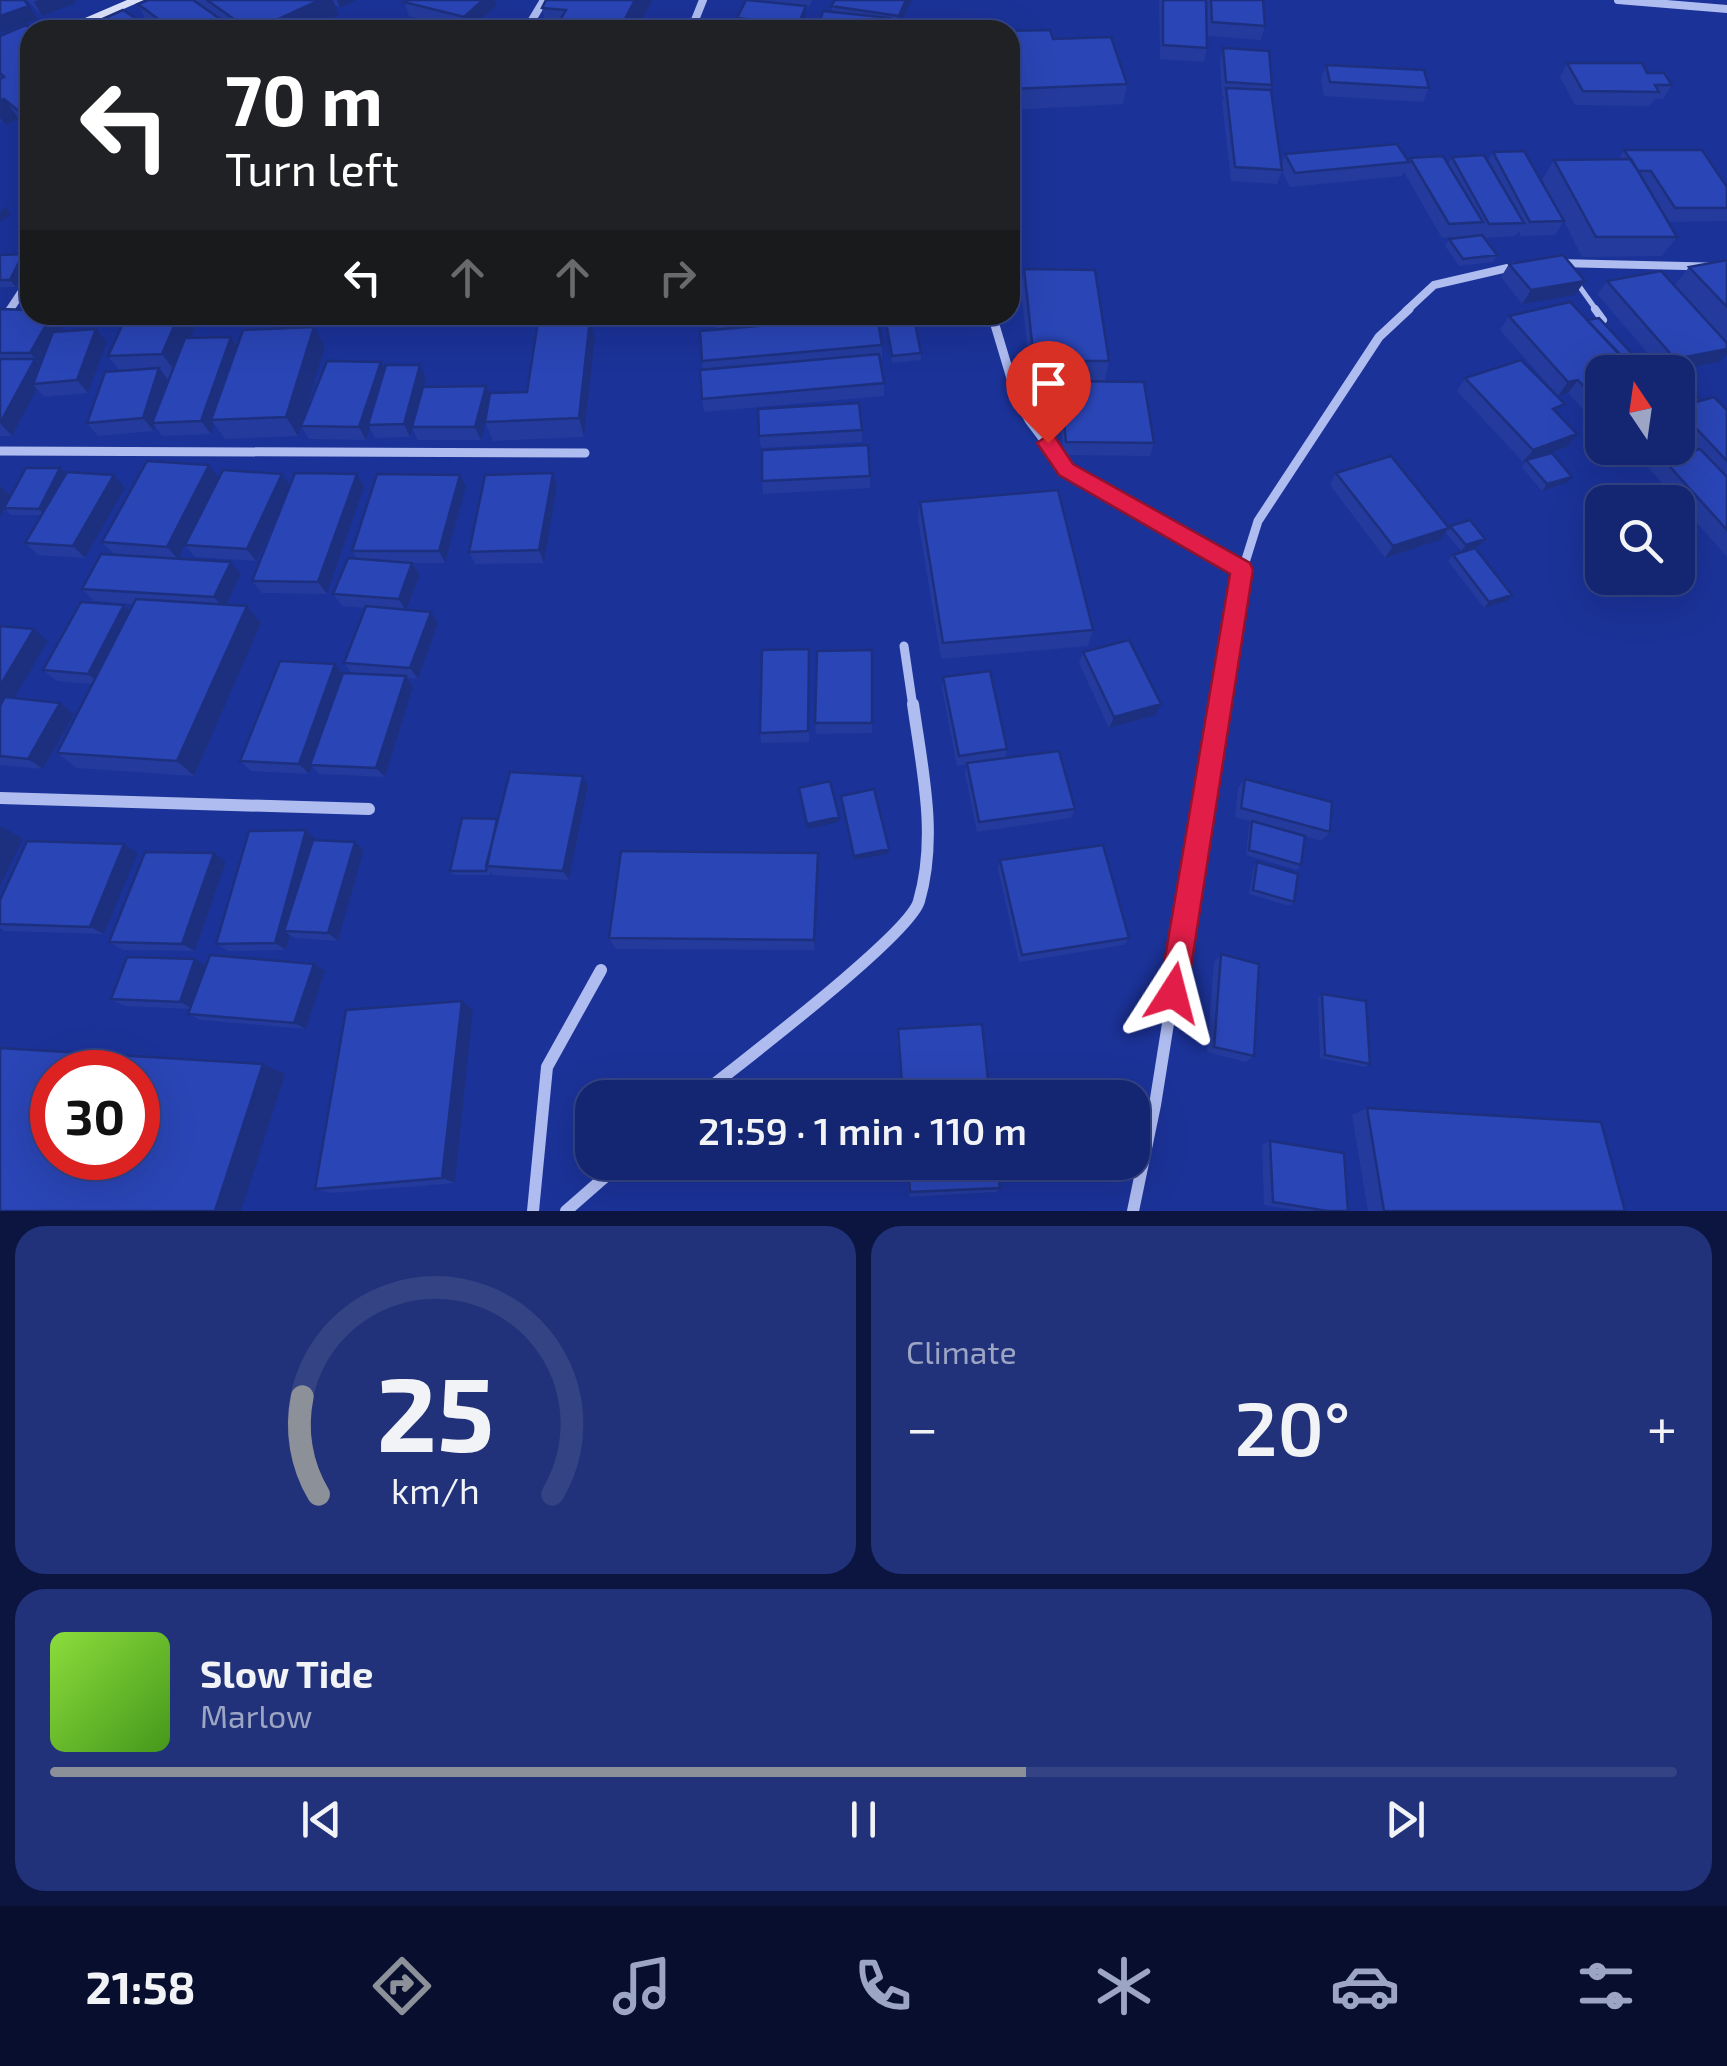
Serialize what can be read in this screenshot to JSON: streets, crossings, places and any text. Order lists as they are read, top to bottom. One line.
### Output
{"north":"top","page":{"turn":["70 m","Turn left"],"limit":"30","trip":"21:59 · 1 min · 110 m","tile":"Climate","heat":["−","20°","+"],"song":["Slow Tide","Marlow"],"tabs":"21:58","gauge":["25","km/h"]}}
